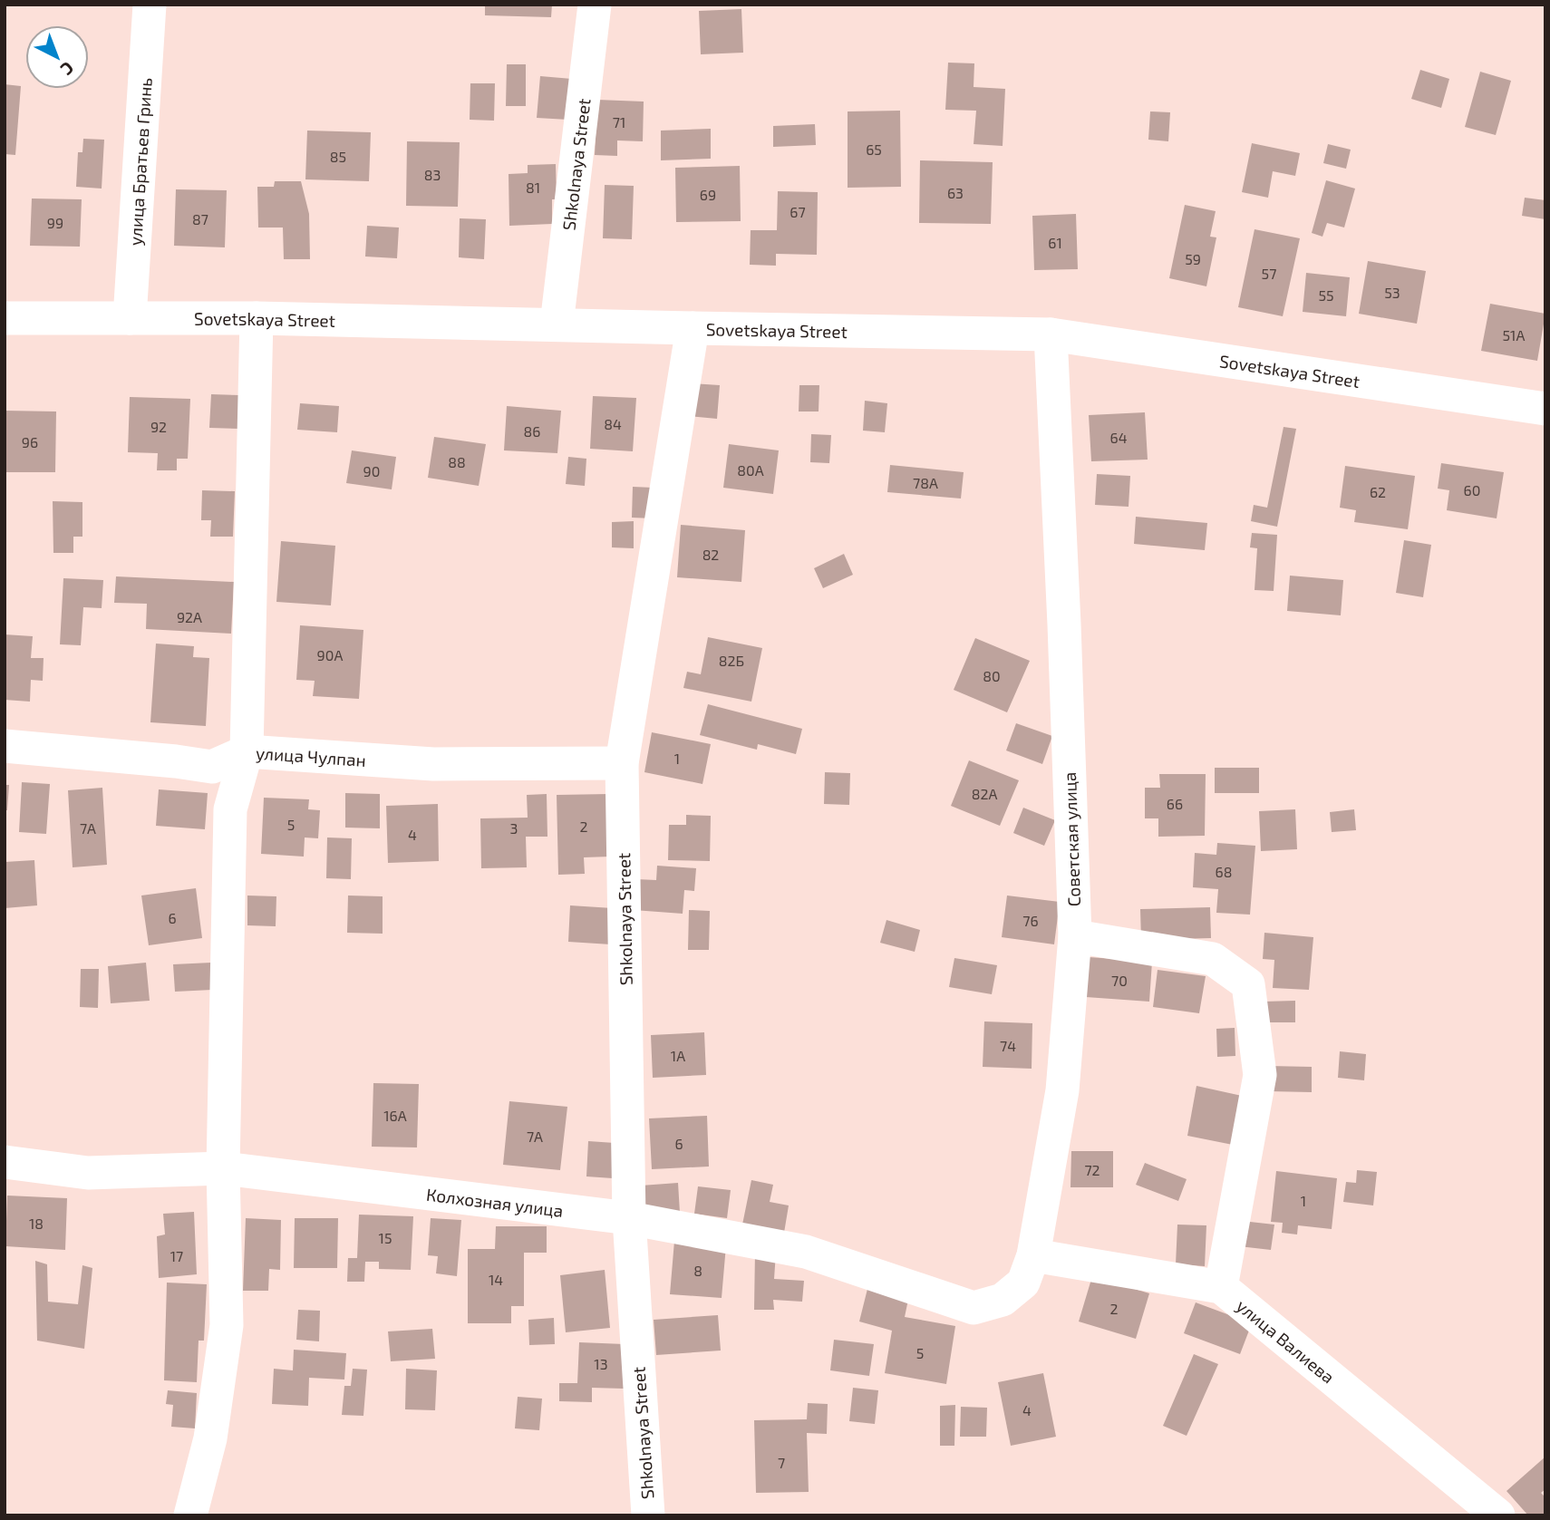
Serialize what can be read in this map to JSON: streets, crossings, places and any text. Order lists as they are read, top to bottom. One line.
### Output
{"streets":{"street":["улица Братьев Гринь","Shkolnaya Street","Sovetskaya Street","улица Чулпан","Советская улица","Колхозная улица","улица Валиева"]},"crossings":[["улица Братьев Гринь","Sovetskaya Street"],["Shkolnaya Street","Sovetskaya Street"],["Shkolnaya Street","улица Чулпан"],["Shkolnaya Street","Колхозная улица"],["Sovetskaya Street","Советская улица"],["Советская улица","Колхозная улица"],["Советская улица","улица Валиева"]],"house_numbers":["71","65","85","83","81","63","69","67","87","99","61","59","57","53","55","51А","84","92","86","64","96","88","80А","90","78А","60","62","82","92А","90А","82Б","80","1","82А","66","5","2","7А","3","4","68","6","76","70","74","1А","16А","7А","6","72","1","18","15","17","8","14","2","5","13","4","7"],"north":"bottom right"}
